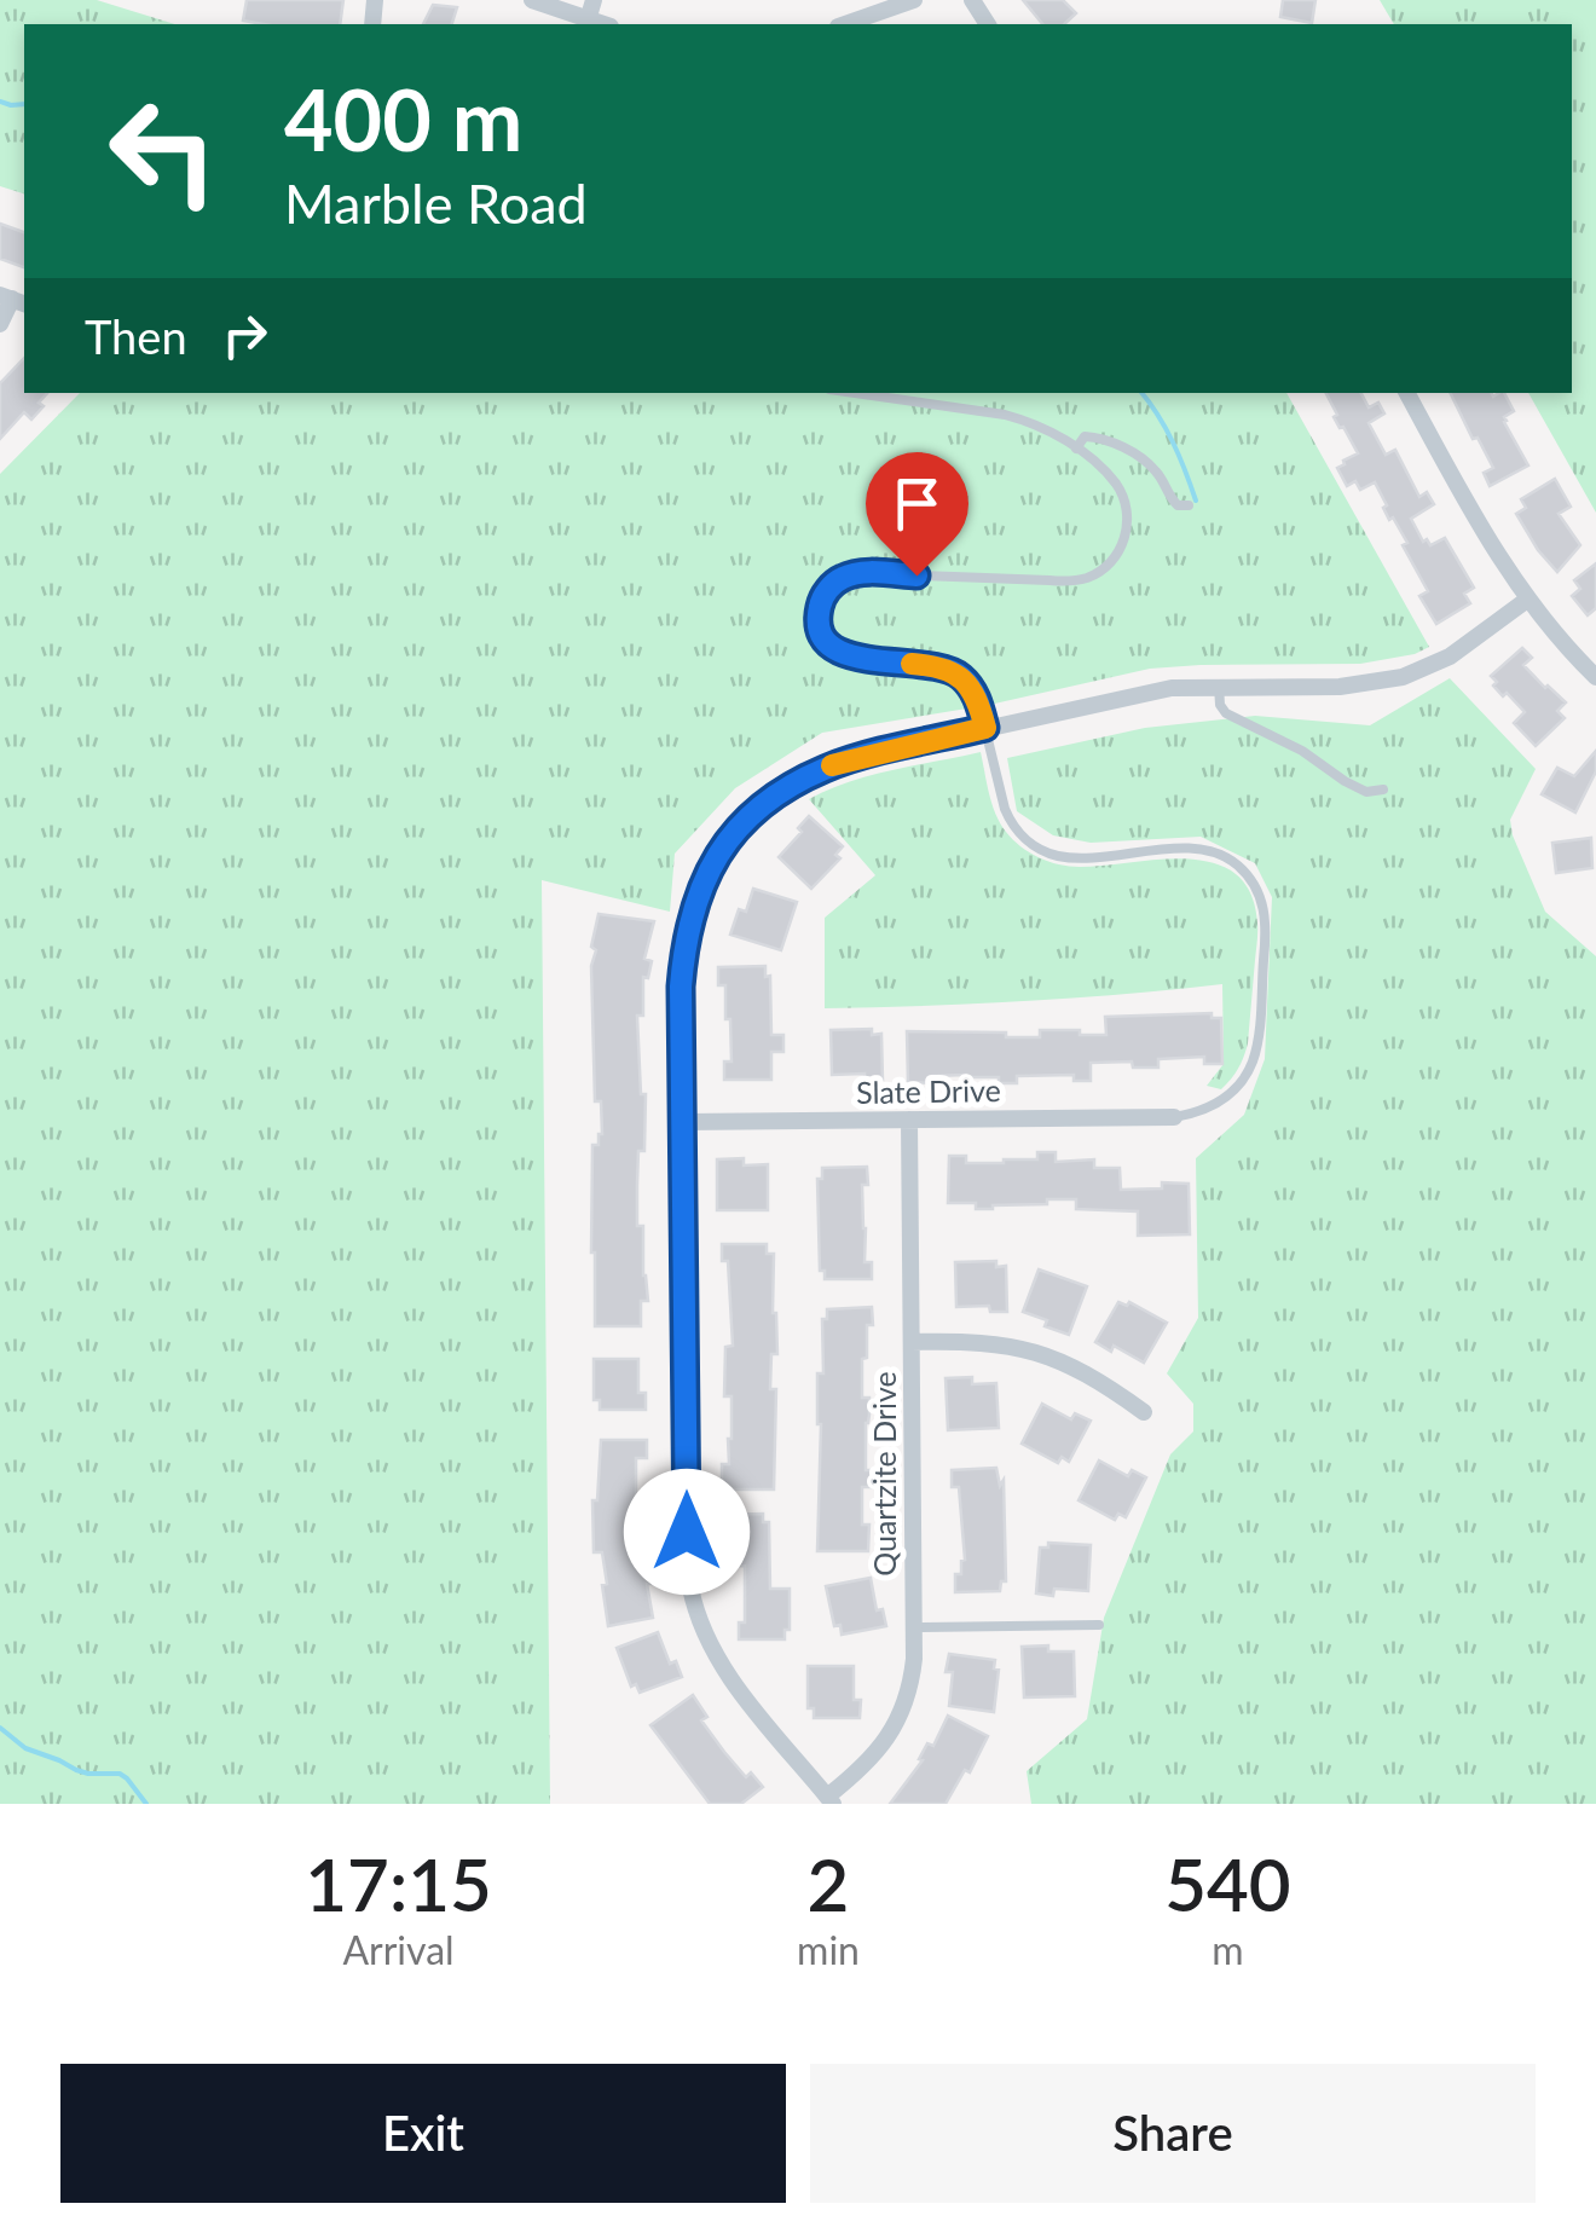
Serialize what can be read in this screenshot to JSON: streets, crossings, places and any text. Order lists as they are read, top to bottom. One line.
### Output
{"streets":{"street":["Slate Drive","Quartzite Drive"]},"crossings":[["Slate Drive","Quartzite Drive"]],"page":{"turn":["400 m","Marble Road"],"then":"Then","eta":["17:15","Arrival","2","min","540","m"],"buttons":["Exit","Share"]}}
